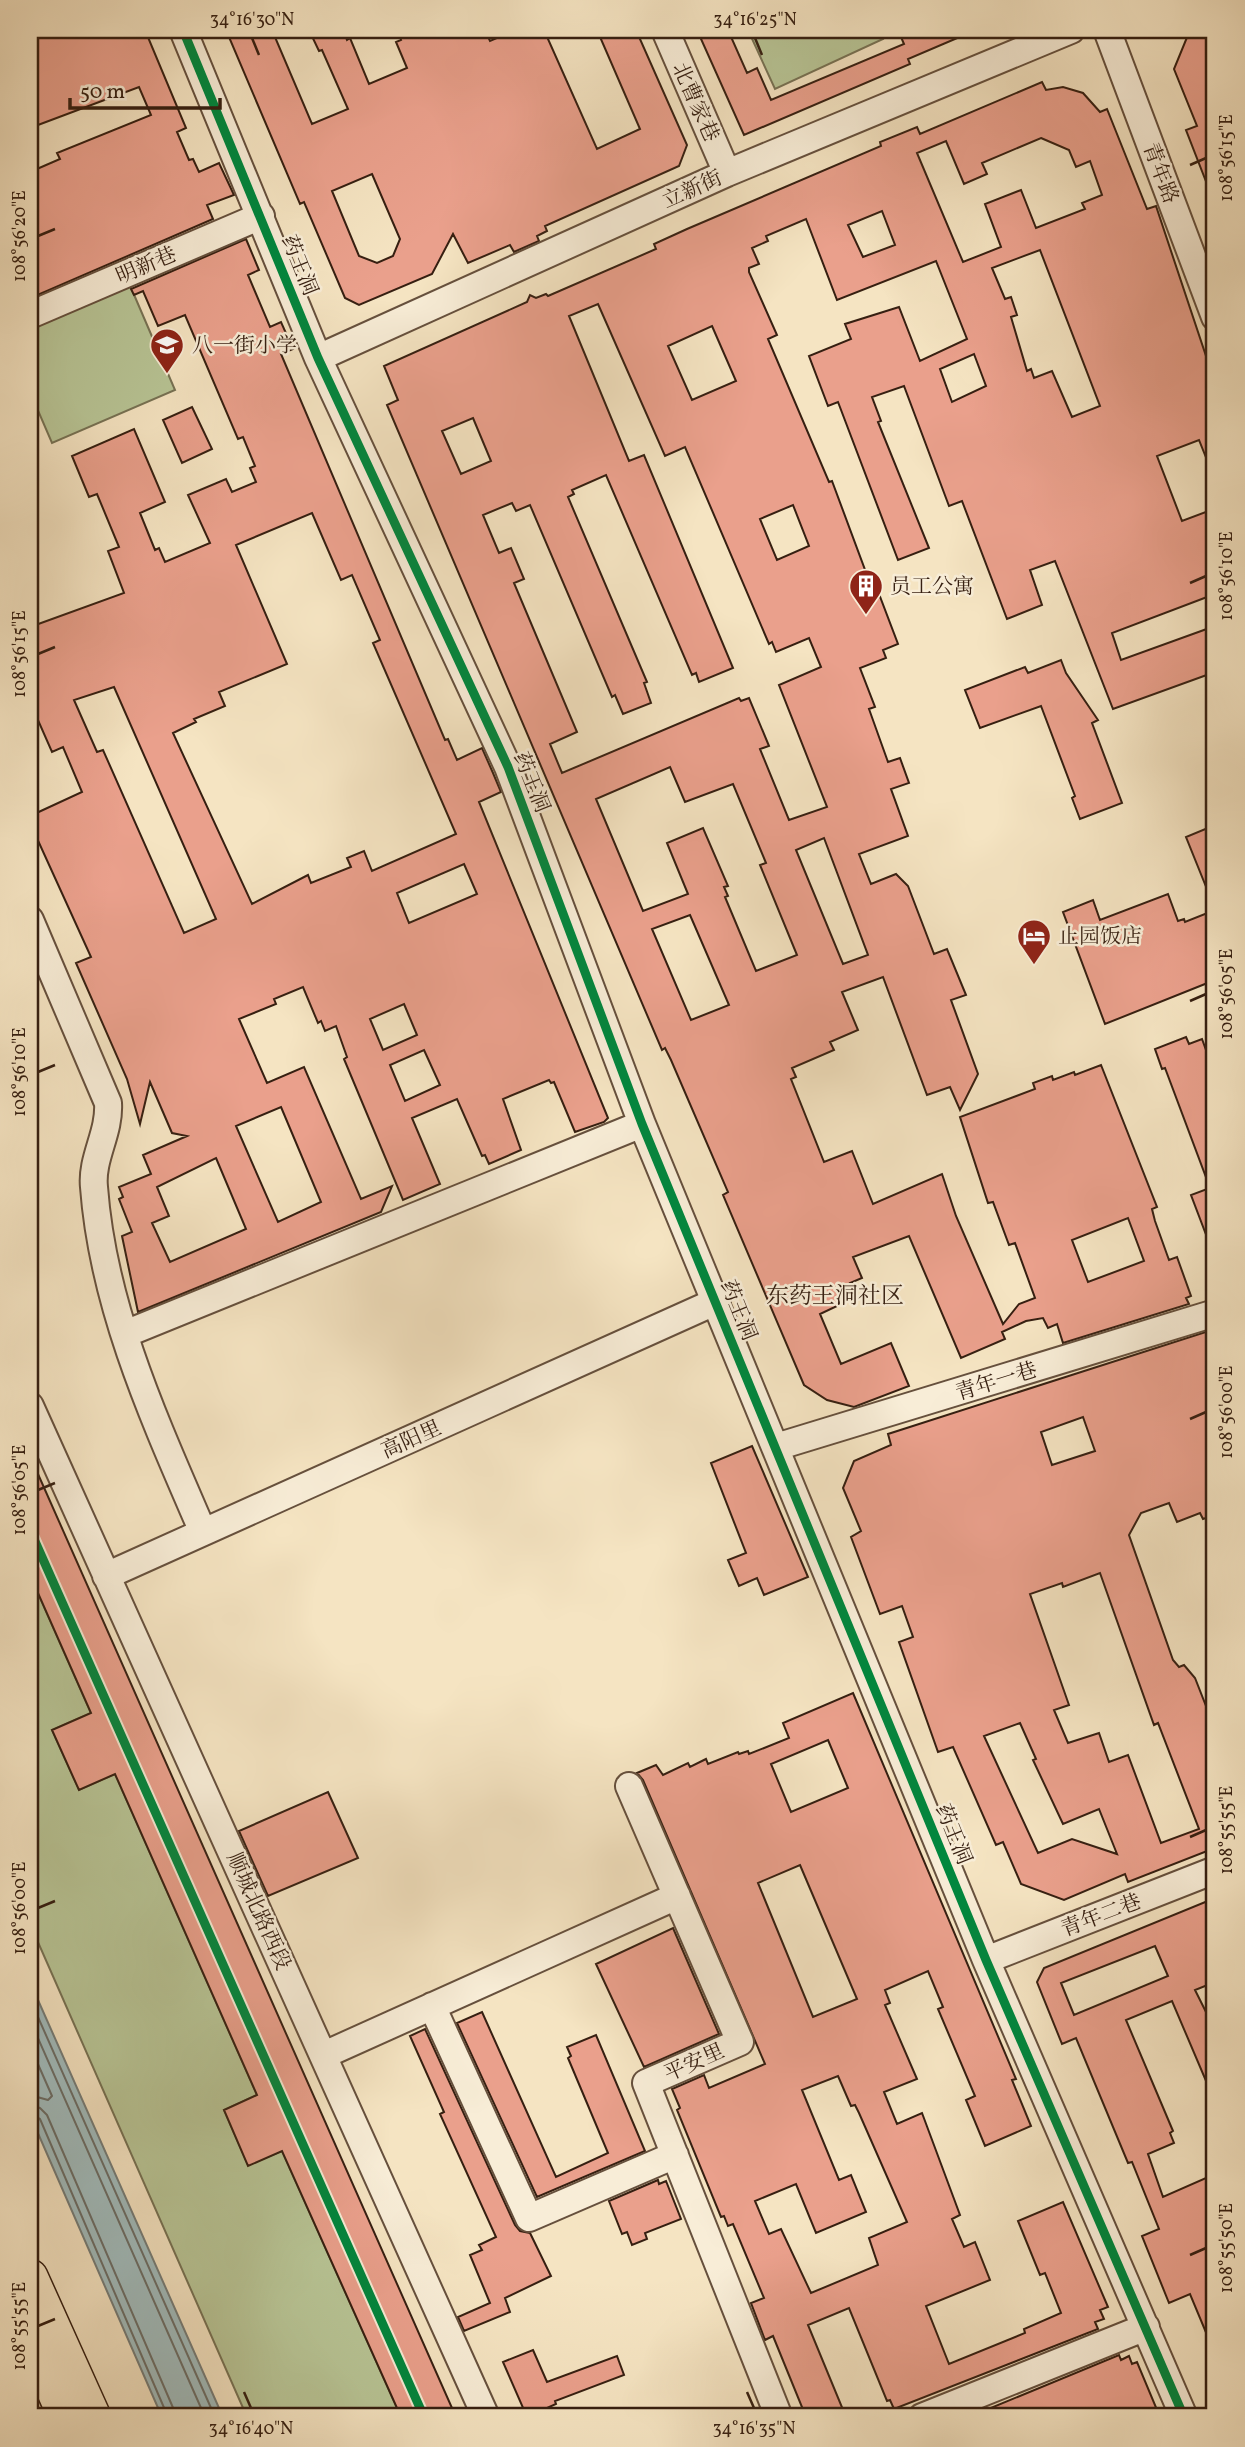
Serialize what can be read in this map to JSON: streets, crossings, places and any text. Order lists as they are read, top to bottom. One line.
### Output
{"streets":{"street":["北曹家巷","青年路","立新街","明新巷","药王洞","青年一巷","高阳里","顺城北路西段","青年二巷","平安里"]},"crossings":[["北曹家巷","立新街"],["立新街","药王洞"],["明新巷","药王洞"],["药王洞","青年一巷"],["药王洞","高阳里"],["药王洞","青年二巷"],["高阳里","顺城北路西段"]],"districts":["东药王洞社区"],"places":{"school or university":["八一街小学"],"building":["员工公寓"],"hotel":["止园饭店"]},"scale_bar":"50 m","coordinates":["34°16'30\"N","34°16'25\"N","108°56'15\"E","108°56'20\"E","108°56'10\"E","108°56'05\"E","108°56'00\"E","108°55'55\"E","108°55'50\"E","34°16'40\"N","34°16'35\"N"]}
